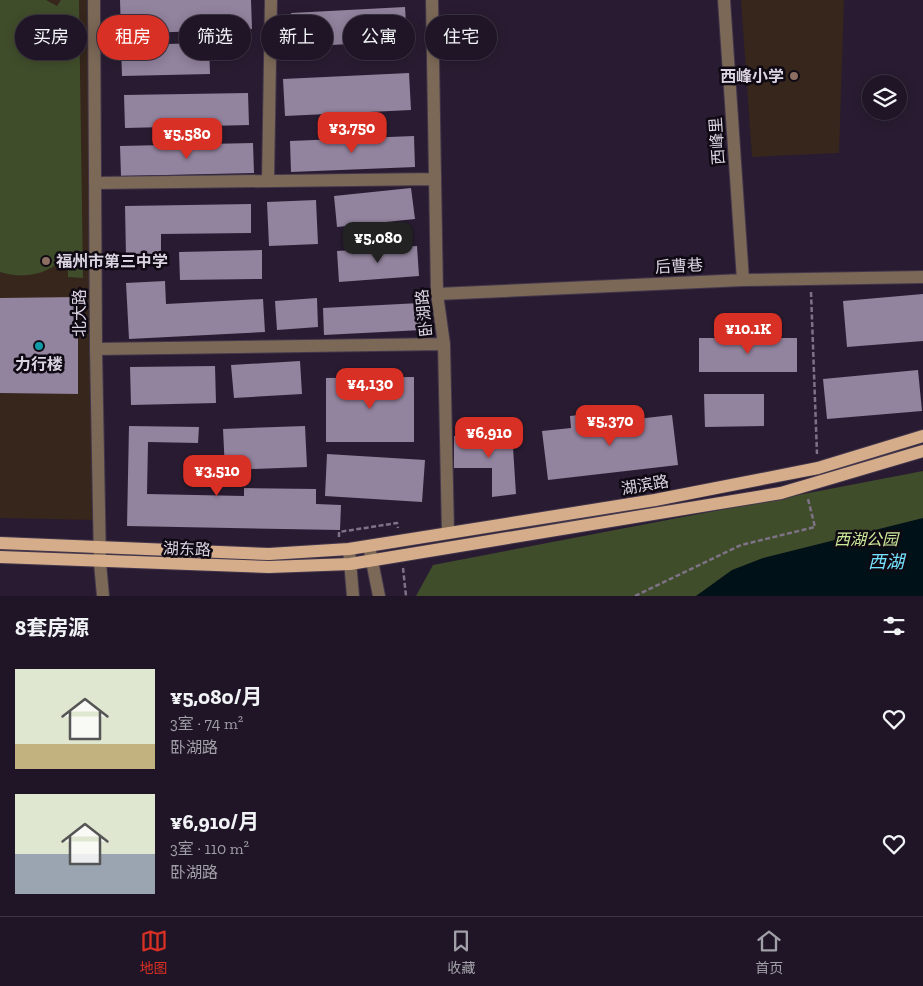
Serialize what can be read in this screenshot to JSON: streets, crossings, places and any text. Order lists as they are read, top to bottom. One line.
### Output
{"streets":{"main road":["湖滨路","湖东路"],"street":["西峰里","后曹巷","北大路","卧湖路"]},"crossings":[["西峰里","后曹巷"],["后曹巷","卧湖路"],["北大路","湖东路"],["卧湖路","湖滨路"],["湖滨路","湖东路"]],"water":["西湖"],"parks":["西湖公园"],"places":["西峰小学","福州市第三中学","力行楼"],"page":{"chip":["买房","租房","筛选","新上","公寓","住宅"],"price":["¥3,750","¥5,580","¥5,080","¥10.1K","¥4,130","¥5,370","¥6,910","¥3,510"],"heading":"8套房源","list":[{"name":"¥5,080/月","note":"3室 · 74 m² · 卧湖路"},{"name":"¥6,910/月","note":"3室 · 110 m² · 卧湖路"}],"tabs":["地图","收藏","首页"]}}
